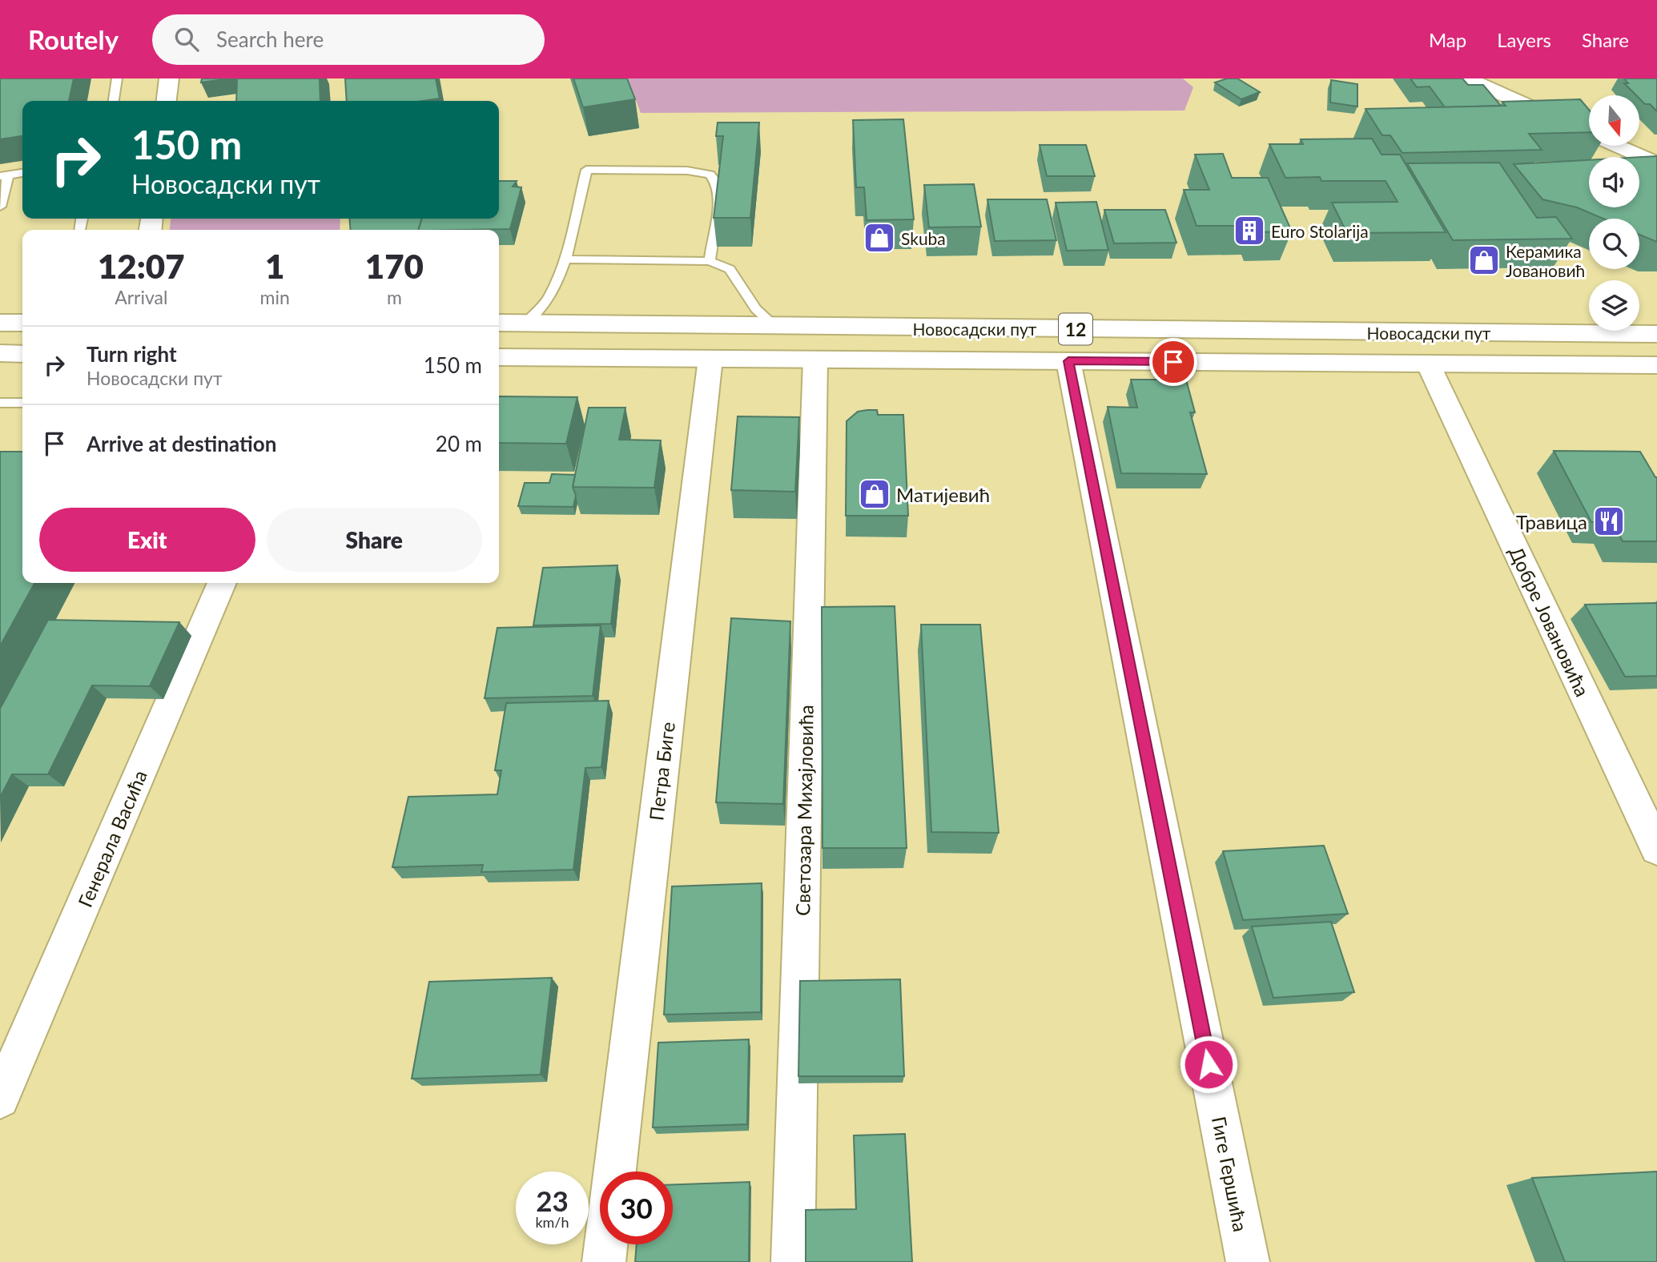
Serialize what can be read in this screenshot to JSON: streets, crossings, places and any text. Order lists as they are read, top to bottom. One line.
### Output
{"streets":{"street":["Новосадски пут","12","Добре Јовановића","Петра Биге","Светозара Михајловића","Генерала Васића","Гиге Гершића"]},"crossings":[["Новосадски пут","Добре Јовановића"],["Новосадски пут","Петра Биге"],["Новосадски пут","Светозара Михајловића"],["Новосадски пут","Гиге Гершића"]],"places":{"building":["Euro Stolarija"],"shop":["Skuba","Керамика Јовановић","Матијевић"],"restaurant":["Травица"]},"north":"bottom","page":{"header":"Routely","search":"Search here","nav":["Map","Layers","Share"],"turn":["150 m","Новосадски пут"],"eta":["12:07","Arrival","1","min","170","m"],"list":[{"name":"Turn right","note":"Новосадски пут","value":"150 m"},{"name":"Arrive at destination","value":"20 m"}],"buttons":["Exit","Share"],"speed":"23 km/h","limit":"30"}}
